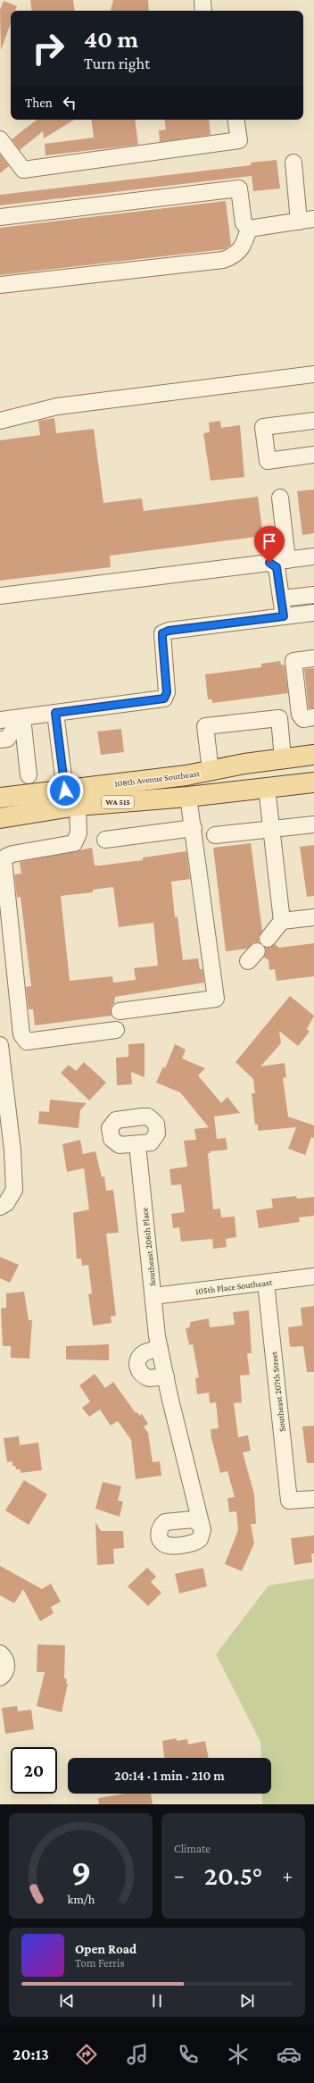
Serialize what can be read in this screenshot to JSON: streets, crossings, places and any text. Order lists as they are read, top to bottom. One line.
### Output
{"streets":{"main road":["108th Avenue Southeast","WA 515"],"street":["Southeast 206th Place","105th Place Southeast","Southeast 207th Street"]},"crossings":[["Southeast 206th Place","105th Place Southeast"],["105th Place Southeast","Southeast 207th Street"]],"page":{"turn":["40 m","Turn right"],"then":"Then","limit":"20","trip":"20:14 · 1 min · 210 m","tile":"Climate","heat":["−","20.5°","+"],"song":["Open Road","Tom Ferris"],"tabs":"20:13","gauge":["9","km/h"]}}
